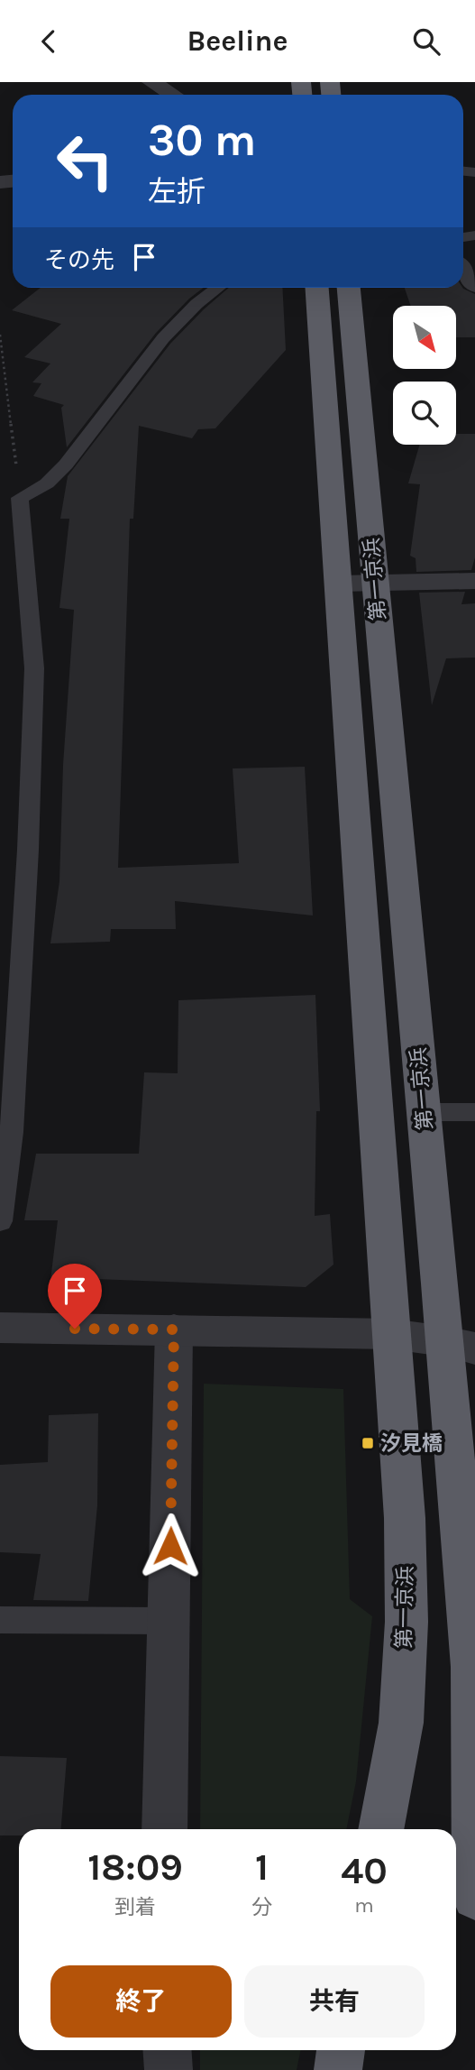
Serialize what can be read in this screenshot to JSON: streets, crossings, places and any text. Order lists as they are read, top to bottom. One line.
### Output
{"streets":{"highway":["第一京浜"]},"places":{"transit":["汐見橋"]},"north":"bottom right","page":{"header":"Beeline","turn":["30 m","左折"],"then":"その先","eta":["18:09","到着","1","分","40","m"],"buttons":["終了","共有"]}}
